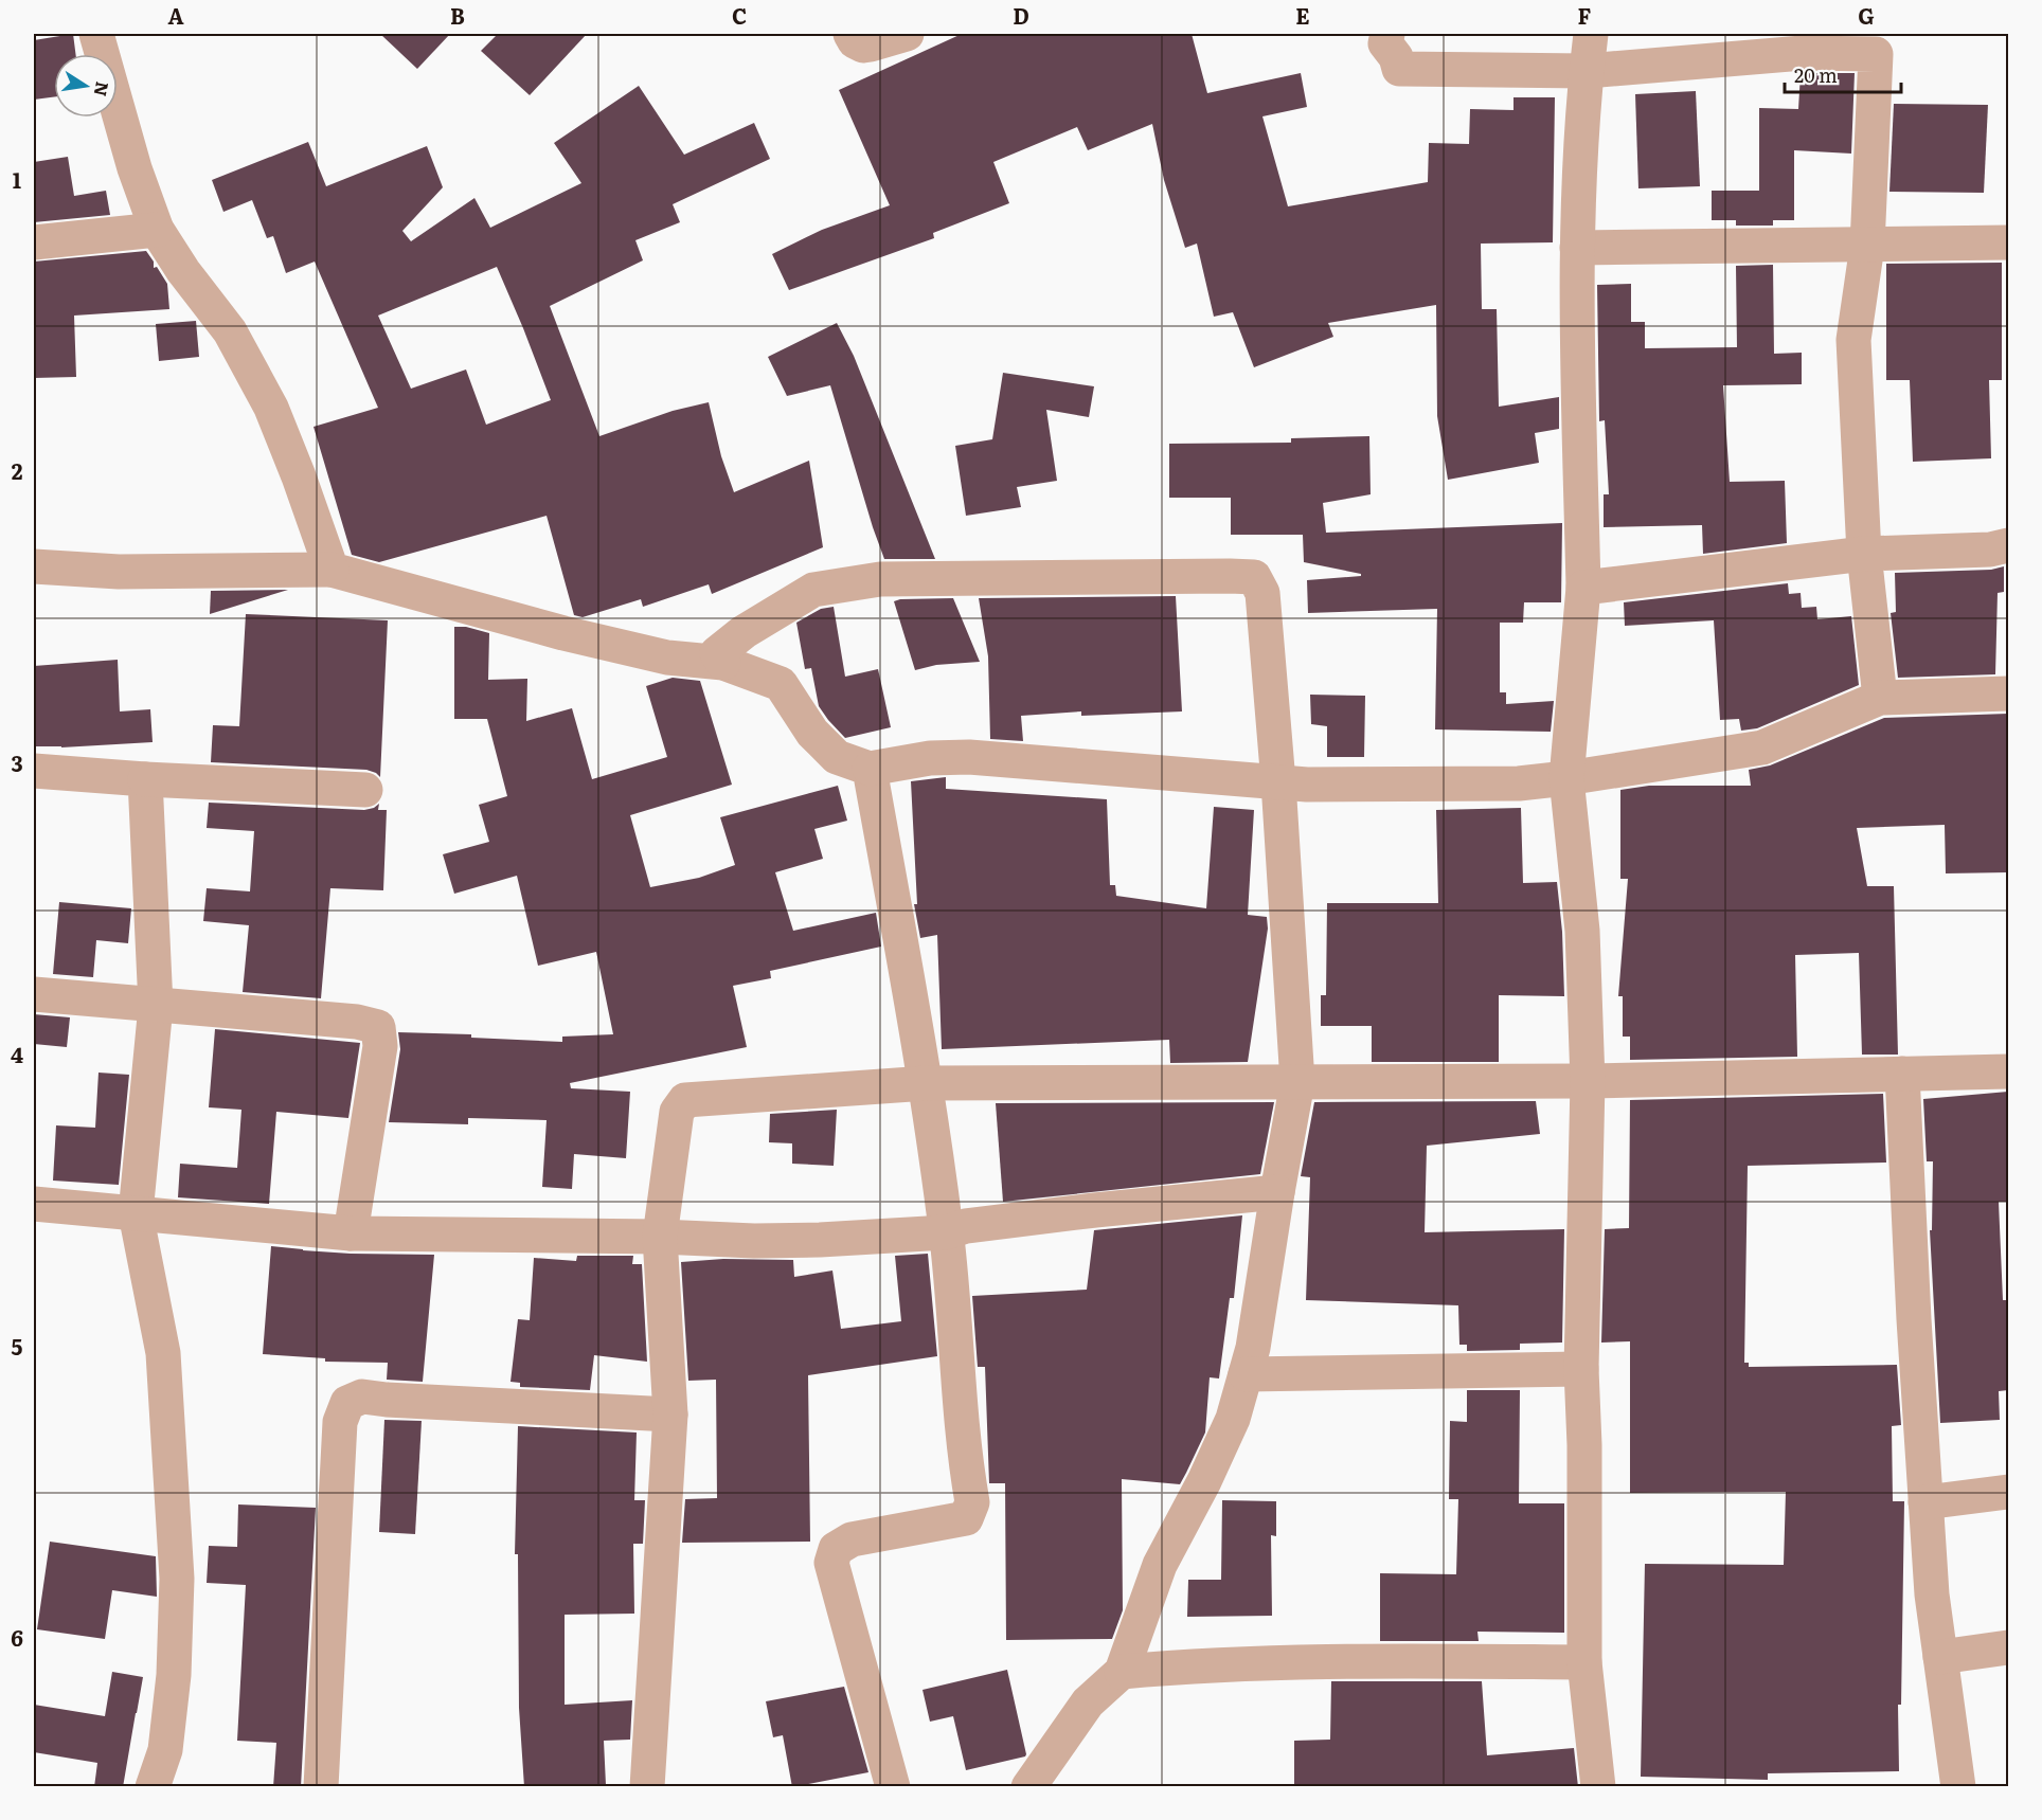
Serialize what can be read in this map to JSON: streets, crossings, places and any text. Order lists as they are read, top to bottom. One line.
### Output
{"scale_bar":"20 m","north":"right","grid":{"columns":["A","B","C","D","E","F","G"],"rows":["1","2","3","4","5","6"]}}
